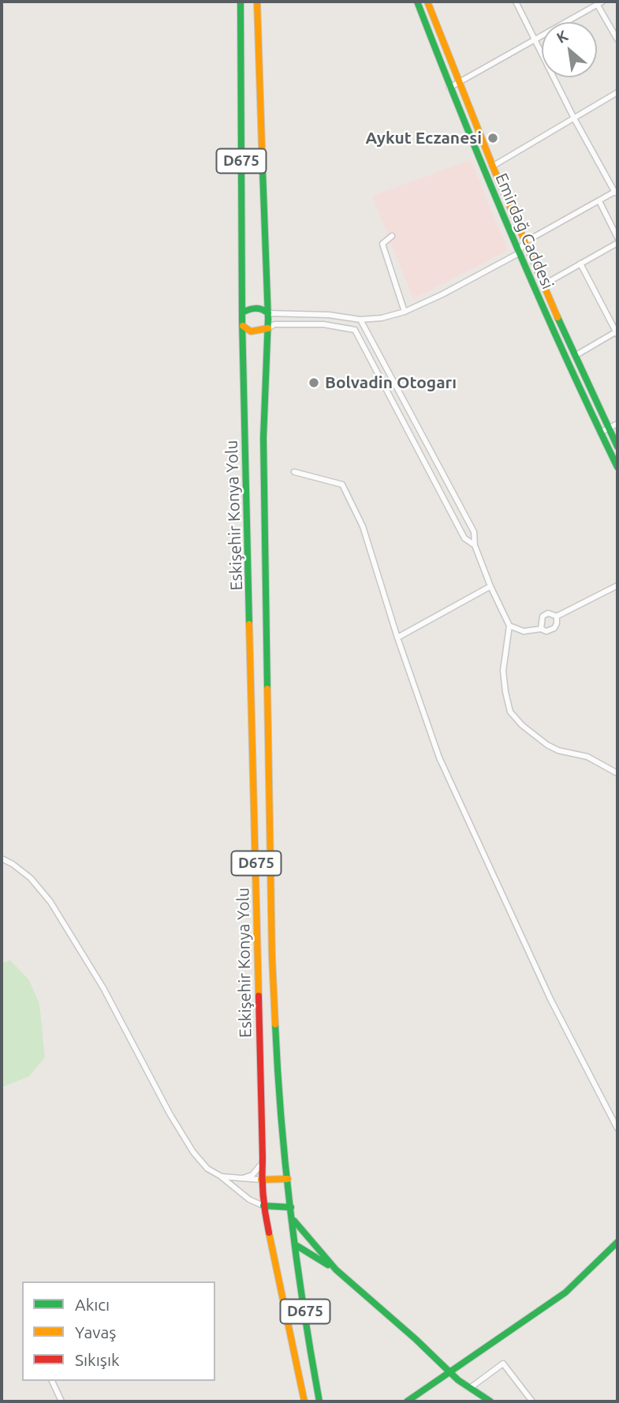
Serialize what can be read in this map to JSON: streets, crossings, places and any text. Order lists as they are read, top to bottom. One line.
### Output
{"streets":{"main road":["D675","Emirdağ Caddesi","Eskişehir Konya Yolu"]},"crossings":[["D675","Eskişehir Konya Yolu"]],"places":["Aykut Eczanesi","Bolvadin Otogarı"],"legend":["Akıcı","Yavaş","Sıkışık"],"north":"top left"}
